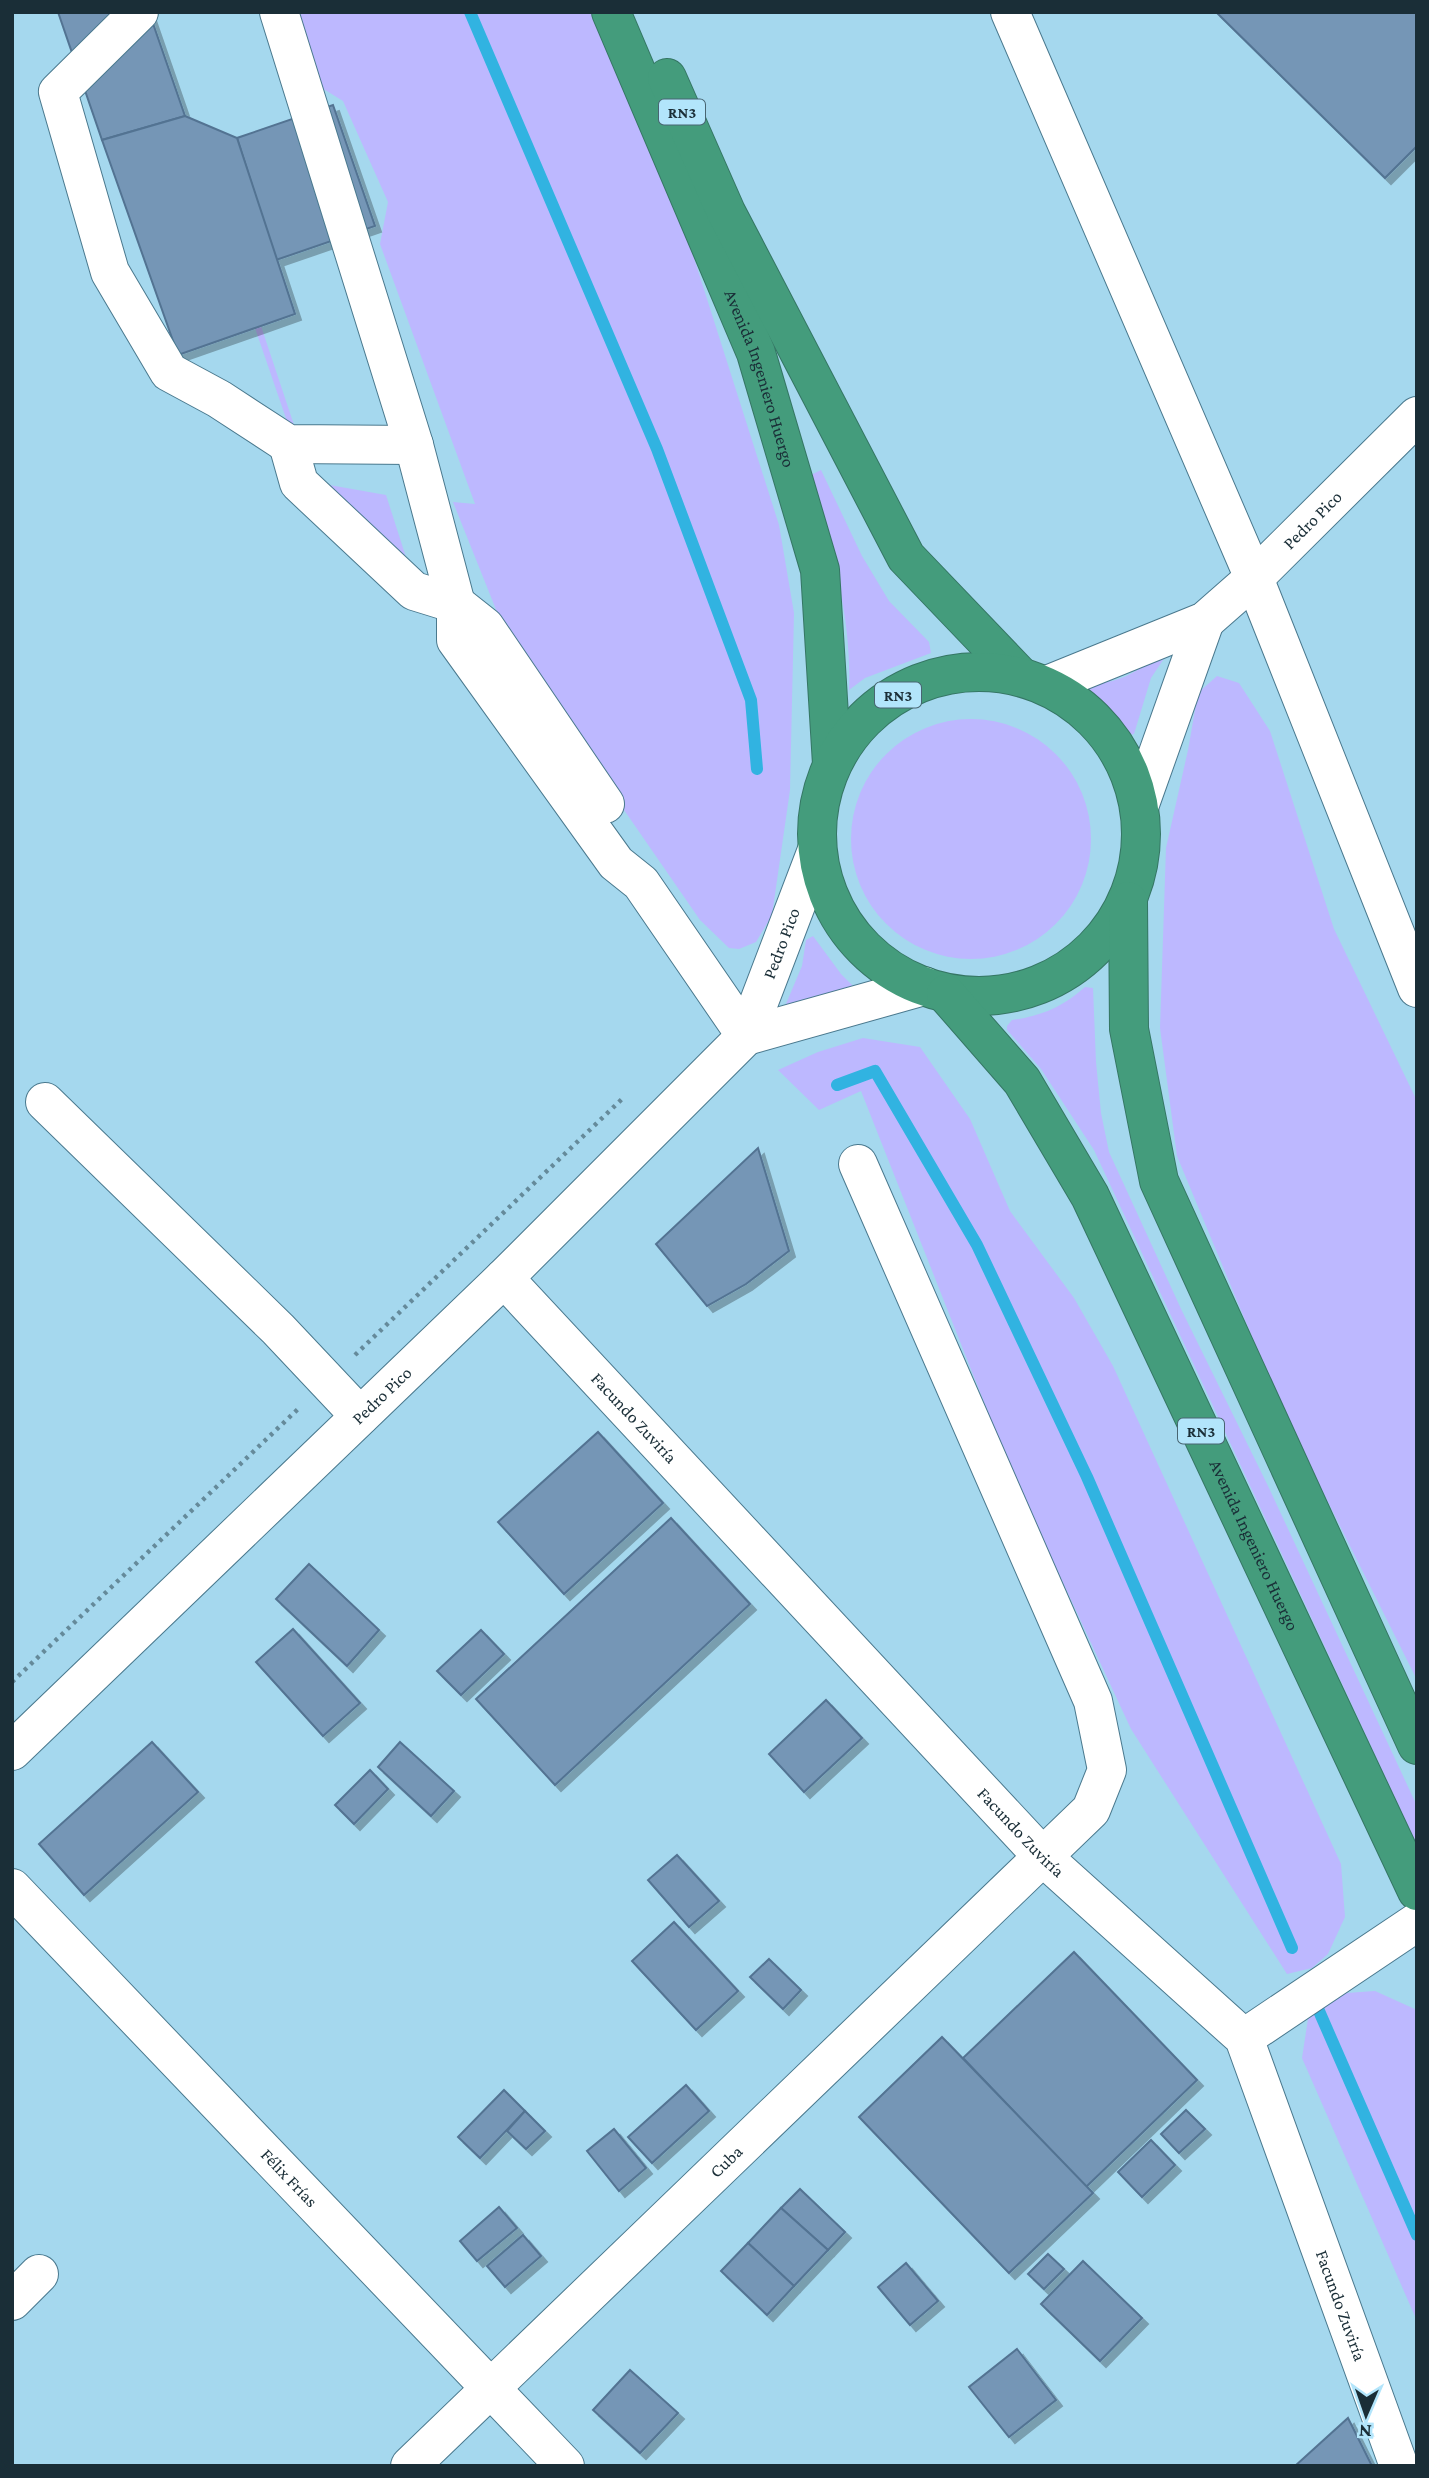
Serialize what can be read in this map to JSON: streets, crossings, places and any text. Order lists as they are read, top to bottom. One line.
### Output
{"streets":{"highway":["RN3","Avenida Ingeniero Huergo"],"street":["Pedro Pico","Facundo Zuviría","Cuba","Félix Frías"]},"crossings":[["Avenida Ingeniero Huergo","Pedro Pico"],["Pedro Pico","Facundo Zuviría"],["Facundo Zuviría","Cuba"],["Cuba","Félix Frías"]],"north":"bottom"}
